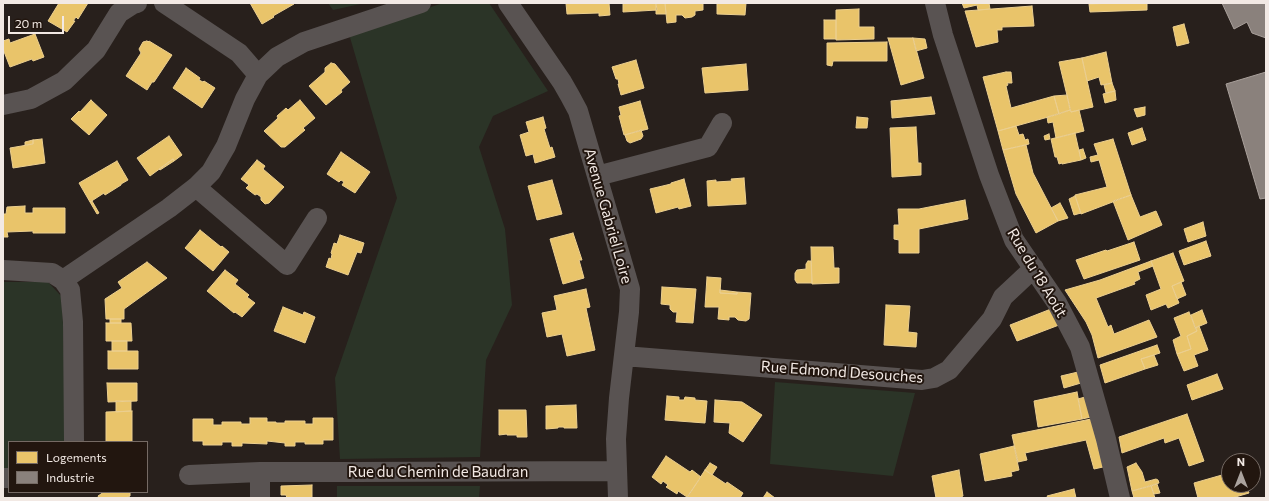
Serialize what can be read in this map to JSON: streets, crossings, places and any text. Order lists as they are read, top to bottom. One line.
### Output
{"streets":{"street":["Avenue Gabriel Loire","Rue du 18 Août","Rue Edmond Desouches","Rue du Chemin de Baudran"]},"crossings":[["Avenue Gabriel Loire","Rue Edmond Desouches"],["Avenue Gabriel Loire","Rue du Chemin de Baudran"],["Rue du 18 Août","Rue Edmond Desouches"]],"legend":["Logements","Industrie"],"scale_bar":"20 m","north":"top"}
